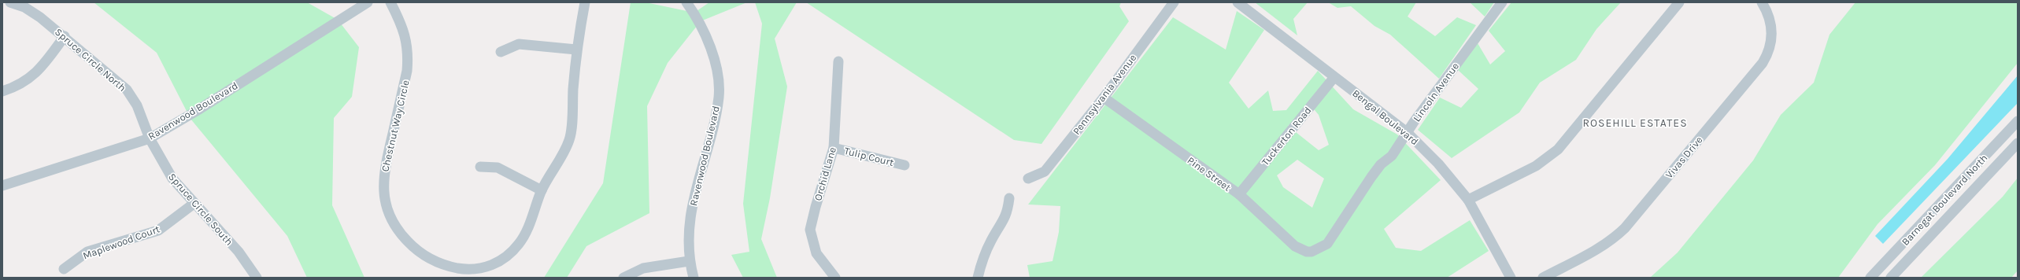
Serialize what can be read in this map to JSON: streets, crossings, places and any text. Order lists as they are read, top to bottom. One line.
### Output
{"streets":{"street":["Spruce Circle North","Lincoln Avenue","Pennsylvania Avenue","Ravenwood Boulevard","Bengal Boulevard","Chestnut Way Circle","Tuckerton Road","Tulip Court","Vivas Drive","Orchid Lane","Pine Street","Barnegat Boulevard North","Spruce Circle South","Maplewood Court"]},"crossings":[["Spruce Circle North","Ravenwood Boulevard"],["Spruce Circle North","Spruce Circle South"],["Lincoln Avenue","Bengal Boulevard"],["Lincoln Avenue","Pine Street"],["Pennsylvania Avenue","Pine Street"],["Ravenwood Boulevard","Spruce Circle South"],["Bengal Boulevard","Tuckerton Road"],["Tuckerton Road","Pine Street"],["Tulip Court","Orchid Lane"],["Spruce Circle South","Maplewood Court"]],"districts":["ROSEHILL ESTATES"]}
